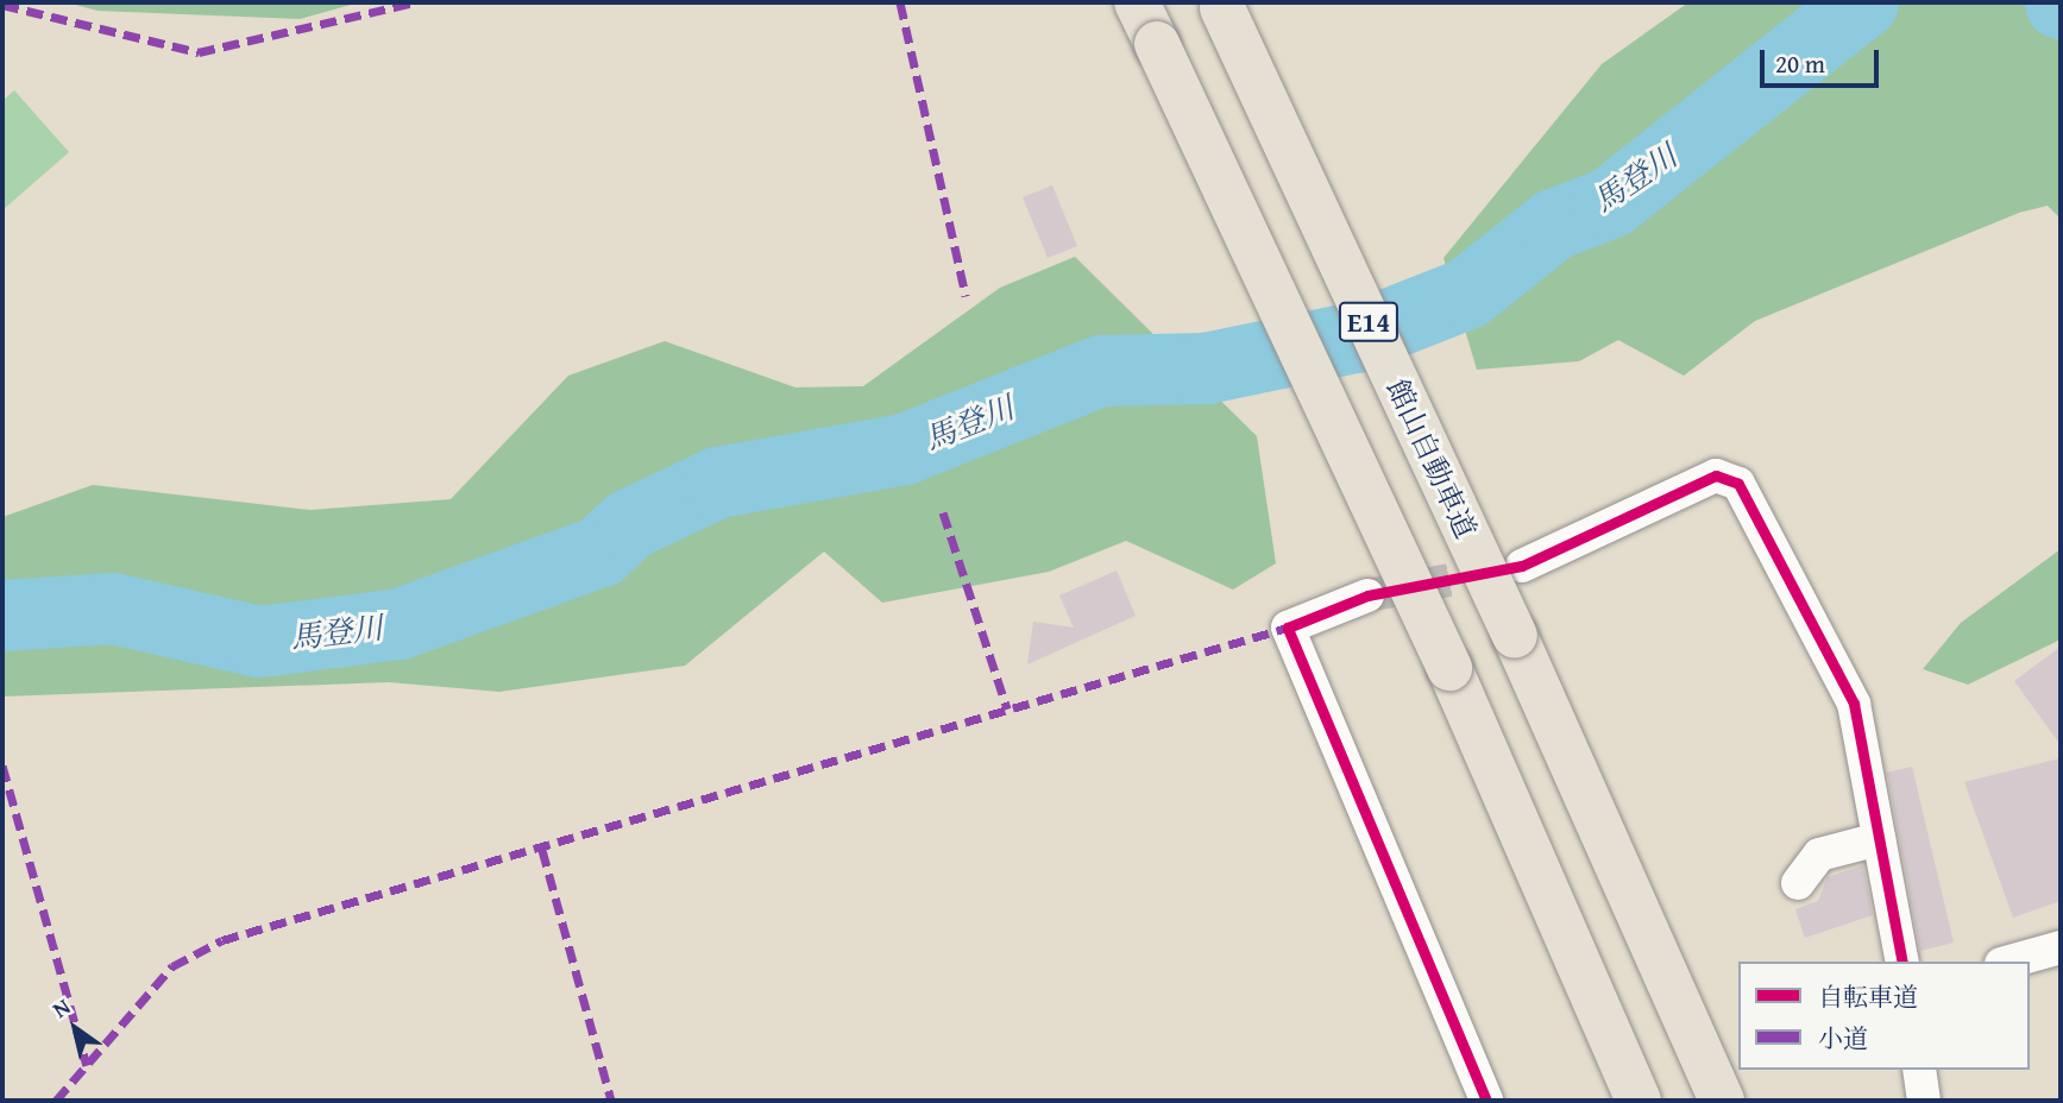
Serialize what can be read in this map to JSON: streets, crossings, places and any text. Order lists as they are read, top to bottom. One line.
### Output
{"streets":{"highway":["E14","館山自動車道"]},"water":["馬登川"],"legend":["自転車道","小道"],"scale_bar":"20 m","north":"top left"}
